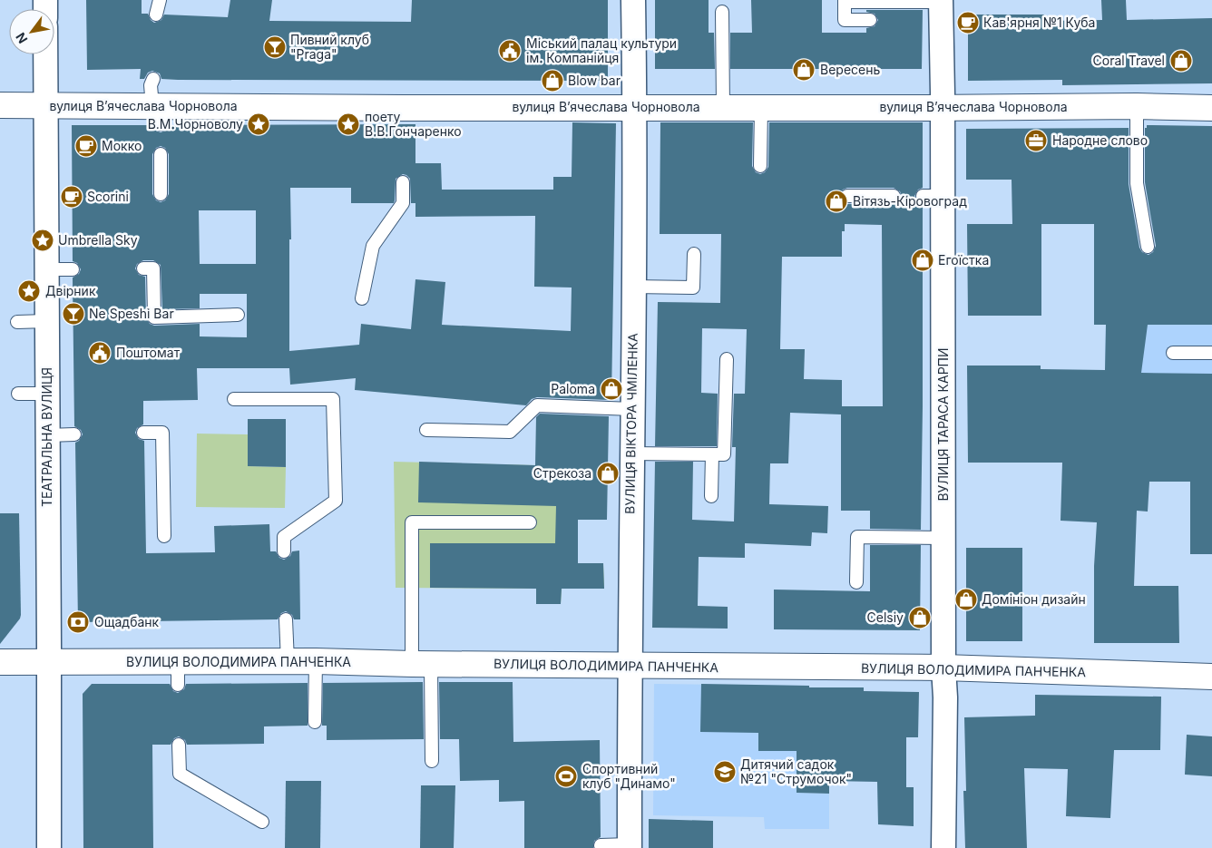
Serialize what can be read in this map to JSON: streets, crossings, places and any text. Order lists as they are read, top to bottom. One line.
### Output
{"streets":{"street":["вулиця Вʼячеслава Чорновола","ВУЛИЦЯ ВІКТОРА ЧМІЛЕНКА","ВУЛИЦЯ ТАРАСА КАРПИ","ТЕАТРАЛЬНА ВУЛИЦЯ","ВУЛИЦЯ ВОЛОДИМИРА ПАНЧЕНКА"]},"crossings":[["вулиця Вʼячеслава Чорновола","ВУЛИЦЯ ВІКТОРА ЧМІЛЕНКА"],["вулиця Вʼячеслава Чорновола","ВУЛИЦЯ ТАРАСА КАРПИ"],["вулиця Вʼячеслава Чорновола","ТЕАТРАЛЬНА ВУЛИЦЯ"],["ВУЛИЦЯ ВІКТОРА ЧМІЛЕНКА","ВУЛИЦЯ ВОЛОДИМИРА ПАНЧЕНКА"],["ВУЛИЦЯ ТАРАСА КАРПИ","ВУЛИЦЯ ВОЛОДИМИРА ПАНЧЕНКА"],["ТЕАТРАЛЬНА ВУЛИЦЯ","ВУЛИЦЯ ВОЛОДИМИРА ПАНЧЕНКА"]],"places":{"cafe":["Кав'ярня №1 Куба","Мокко","Scorini"],"bar":["Пивний клуб \"Praga\"","Ne Speshi Bar"],"public building":["Міський палац культури ім. Компанійця","Поштомат"],"shop":["Coral Travel","Вересень","Blow bar","Вітязь-Кіровоград","Егоїстка","Paloma","Стрекоза","Домініон дизайн","Celsiy"],"place":["В.М.Чорноволу","поету В.В.Гончаренко","Umbrella Sky","Двірник"],"office":["Народне слово"],"bank":["Ощадбанк"],"school or university":["Дитячий садок №21 \"Струмочок\""],"sports":["Спортивний клуб \"Динамо\""]},"north":"bottom left"}
